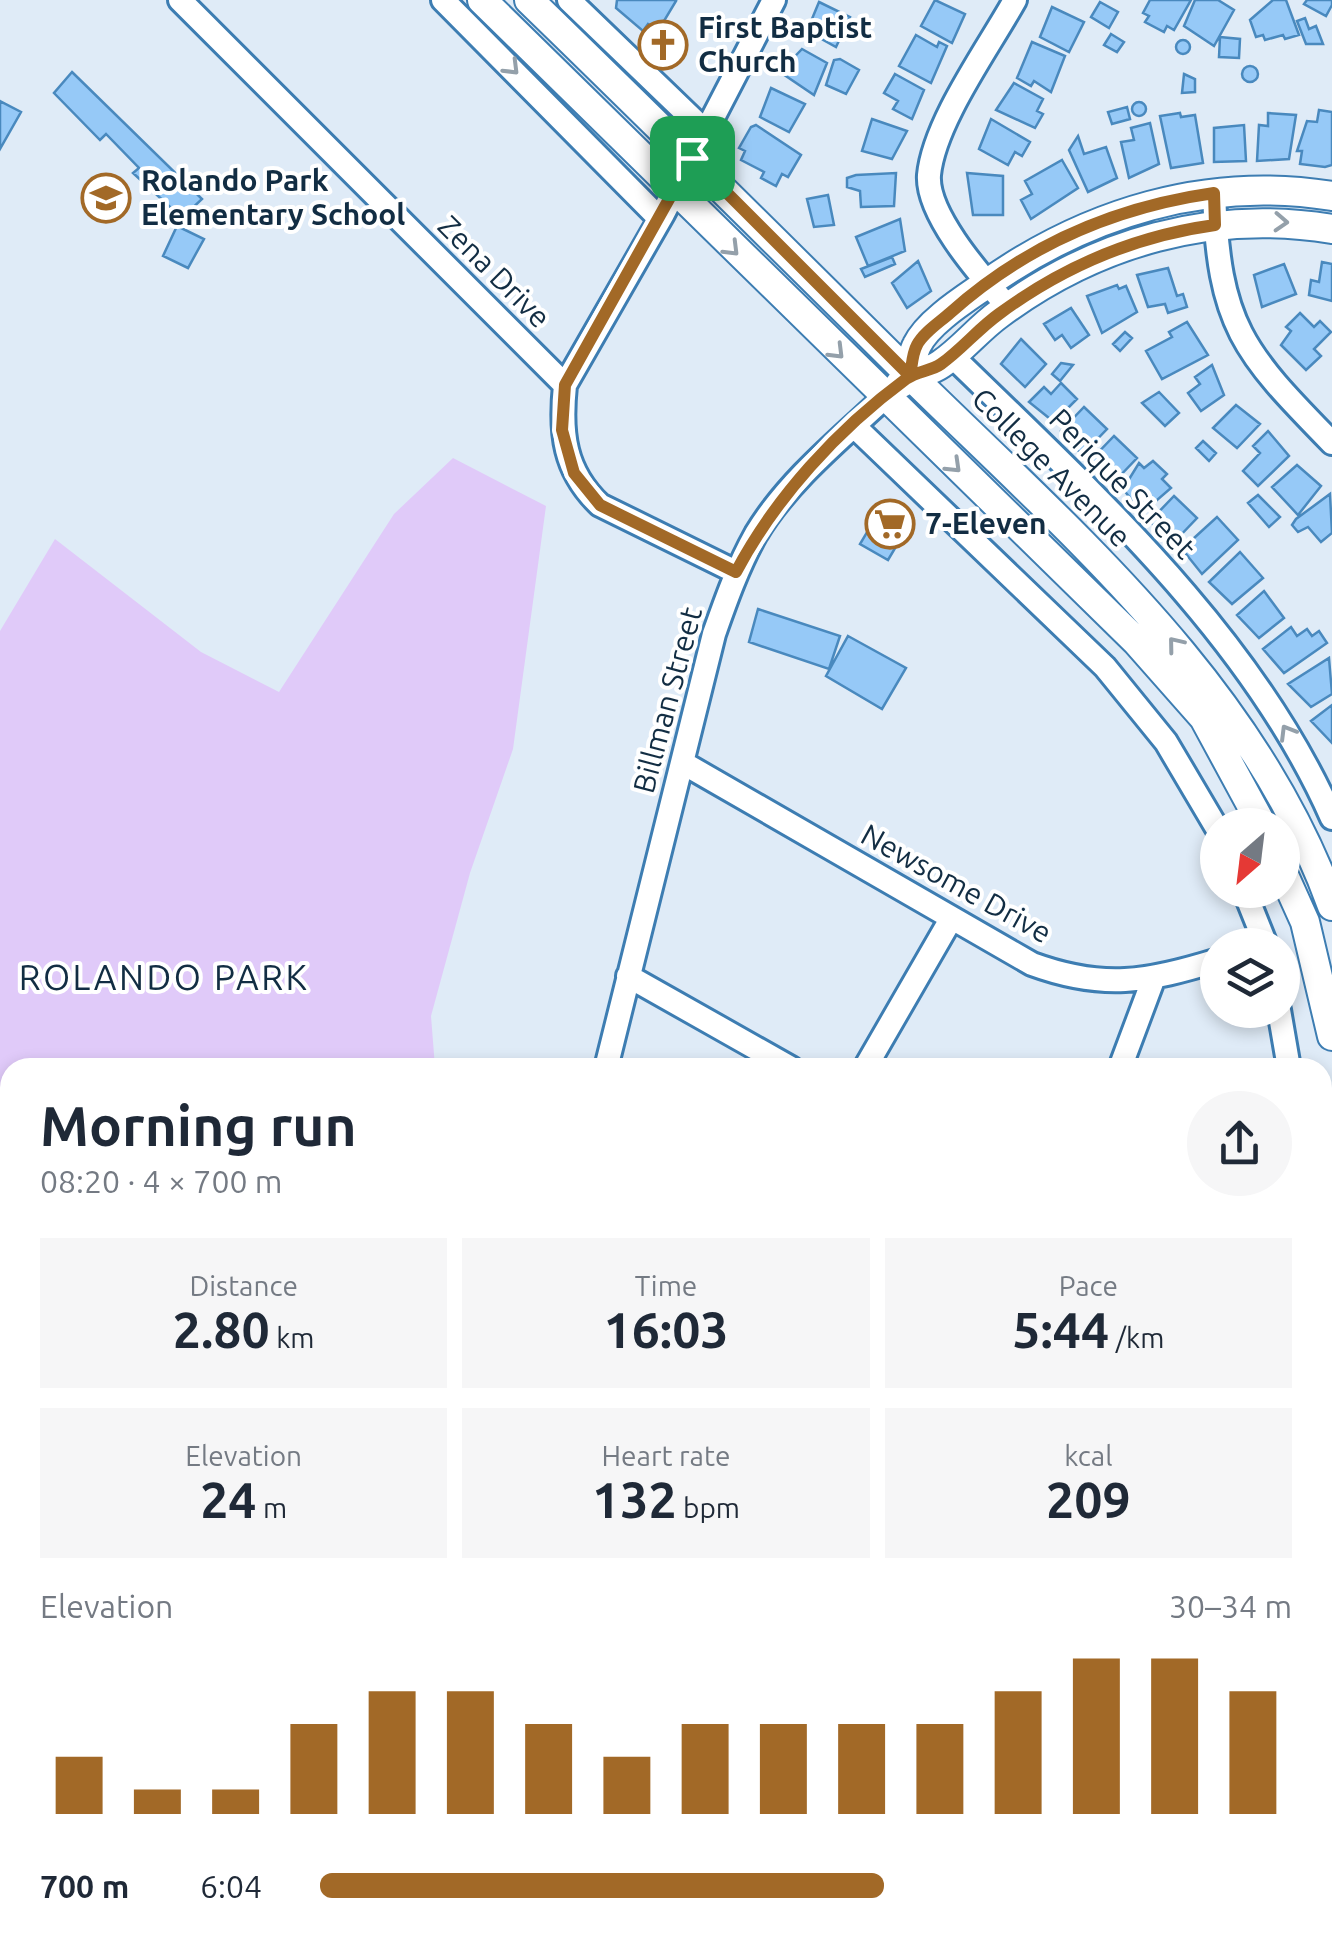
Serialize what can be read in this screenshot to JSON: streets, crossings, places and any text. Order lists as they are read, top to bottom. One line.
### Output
{"streets":{"main road":["College Avenue"],"street":["Zena Drive","Perique Street","Billman Street","Newsome Drive"]},"crossings":[["Billman Street","Newsome Drive"]],"districts":["ROLANDO PARK"],"places":{"church":["First Baptist Church"],"school or university":["Rolando Park Elementary School"],"supermarket":["7-Eleven"]},"north":"bottom left","page":{"heading":["Morning run","08:20 · 4 × 700 m"],"stats":[["Distance","2.80 km"],["Time","16:03"],["Pace","5:44 /km"],["Elevation","24 m"],["Heart rate","132 bpm"],["kcal","209"]],"chart":["Elevation","30–34 m"],"list":[{"name":"700 m","note":"6:04"}]}}
